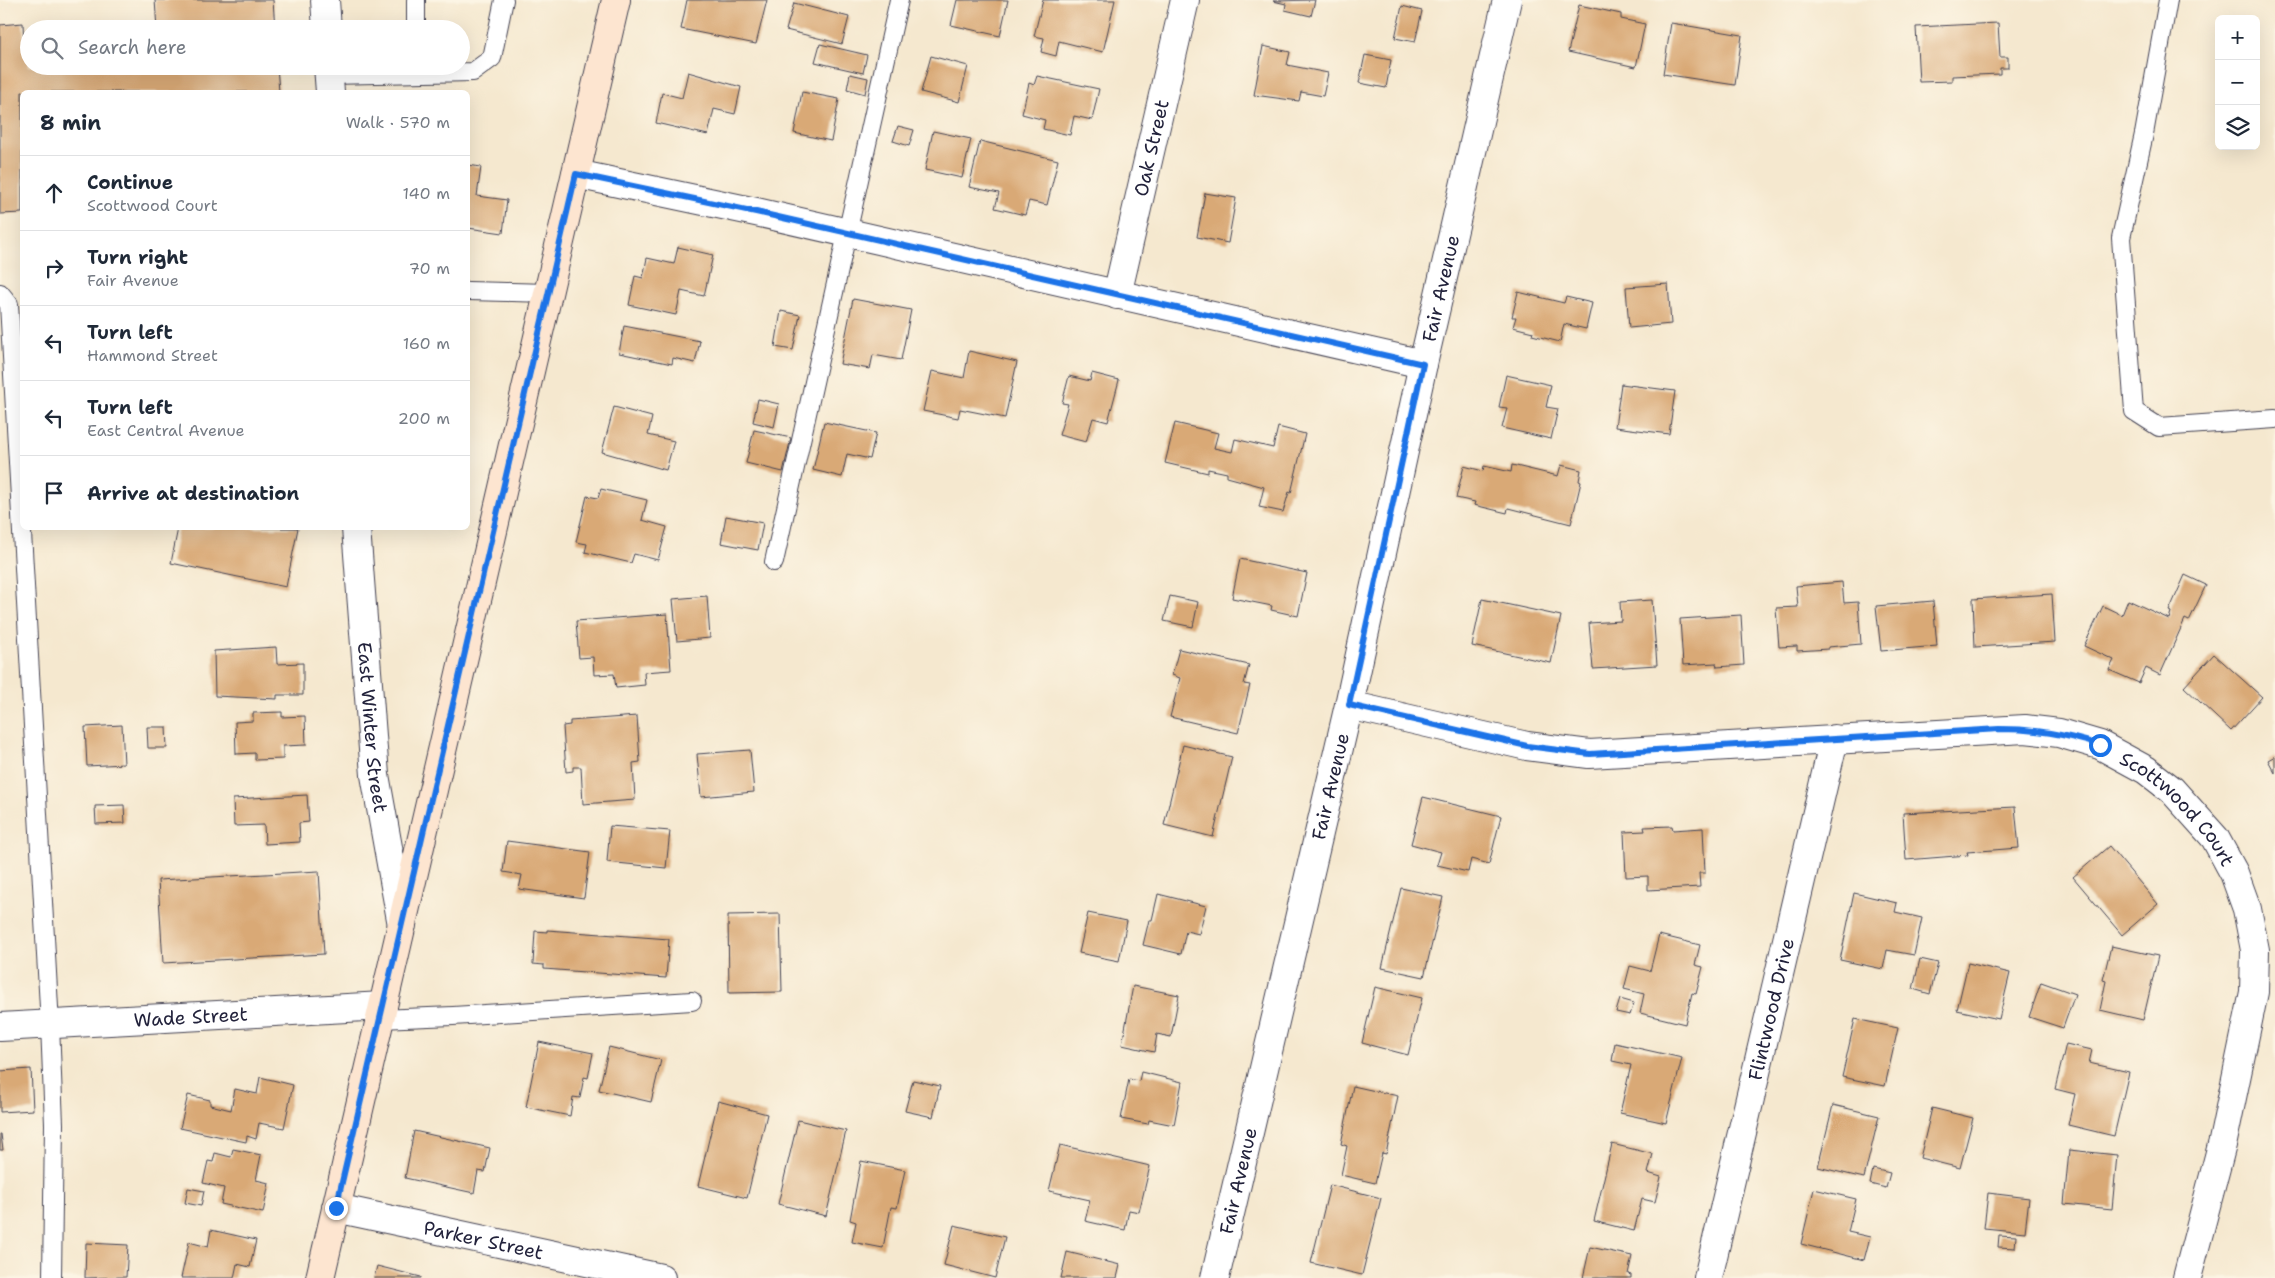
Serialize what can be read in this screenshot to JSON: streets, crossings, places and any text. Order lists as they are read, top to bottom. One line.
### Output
{"streets":{"street":["Oak Street","Fair Avenue","East Winter Street","Scottwood Court","Flintwood Drive","Wade Street","Parker Street"]},"crossings":[["Fair Avenue","Scottwood Court"],["Scottwood Court","Flintwood Drive"]],"page":{"map_buttons":["+","−"],"search":"Search here","heading":["8 min","Walk · 570 m"],"list":[["Continue","Scottwood Court","140 m"],["Turn right","Fair Avenue","70 m"],["Turn left","Hammond Street","160 m"],["Turn left","East Central Avenue","200 m"],"Arrive at destination"]}}
